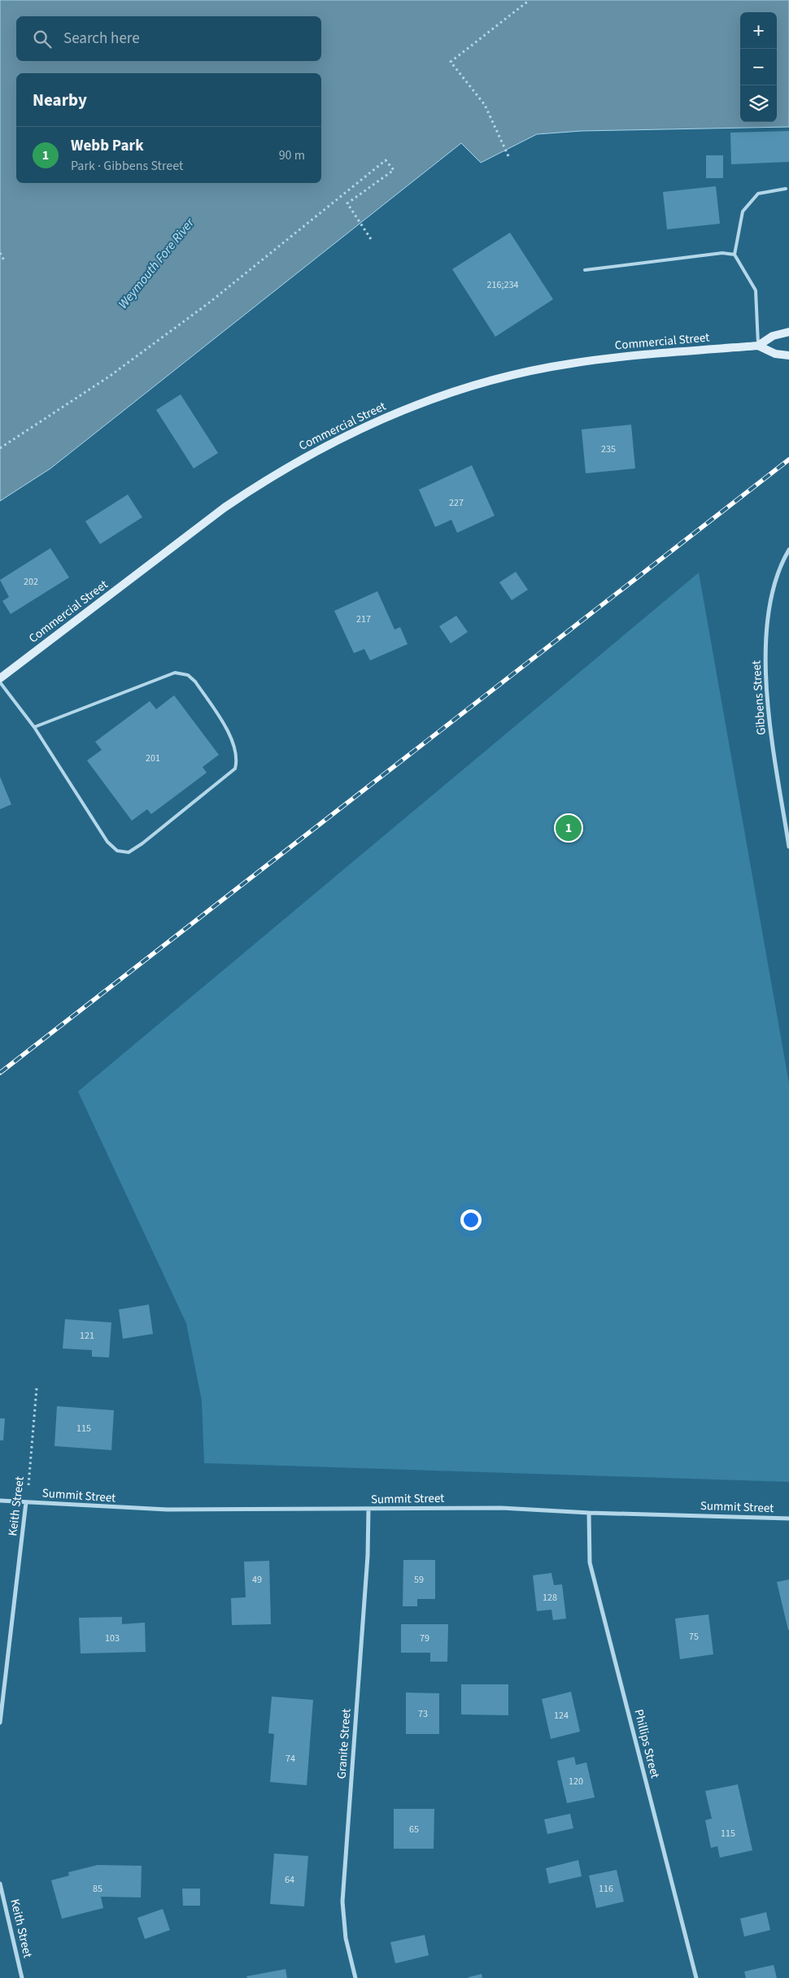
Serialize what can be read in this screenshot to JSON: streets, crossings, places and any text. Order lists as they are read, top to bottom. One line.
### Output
{"streets":{"main road":["Commercial Street"],"street":["Gibbens Street","Summit Street","Keith Street","Granite Street","Phillips Street"]},"crossings":[["Summit Street","Keith Street"],["Summit Street","Granite Street"],["Summit Street","Phillips Street"]],"water":["Weymouth Fore River"],"house_numbers":["216;234","235","227","202","217","201","121","115","49","59","128","75","103","79","73","124","74","120","65","115","64","85","116"],"page":{"map_buttons":["+","−"],"search":"Search here","heading":"Nearby","list":[{"mark":"1","name":"Webb Park","note":"Park · Gibbens Street","value":"90 m"}],"pins":"1"}}
